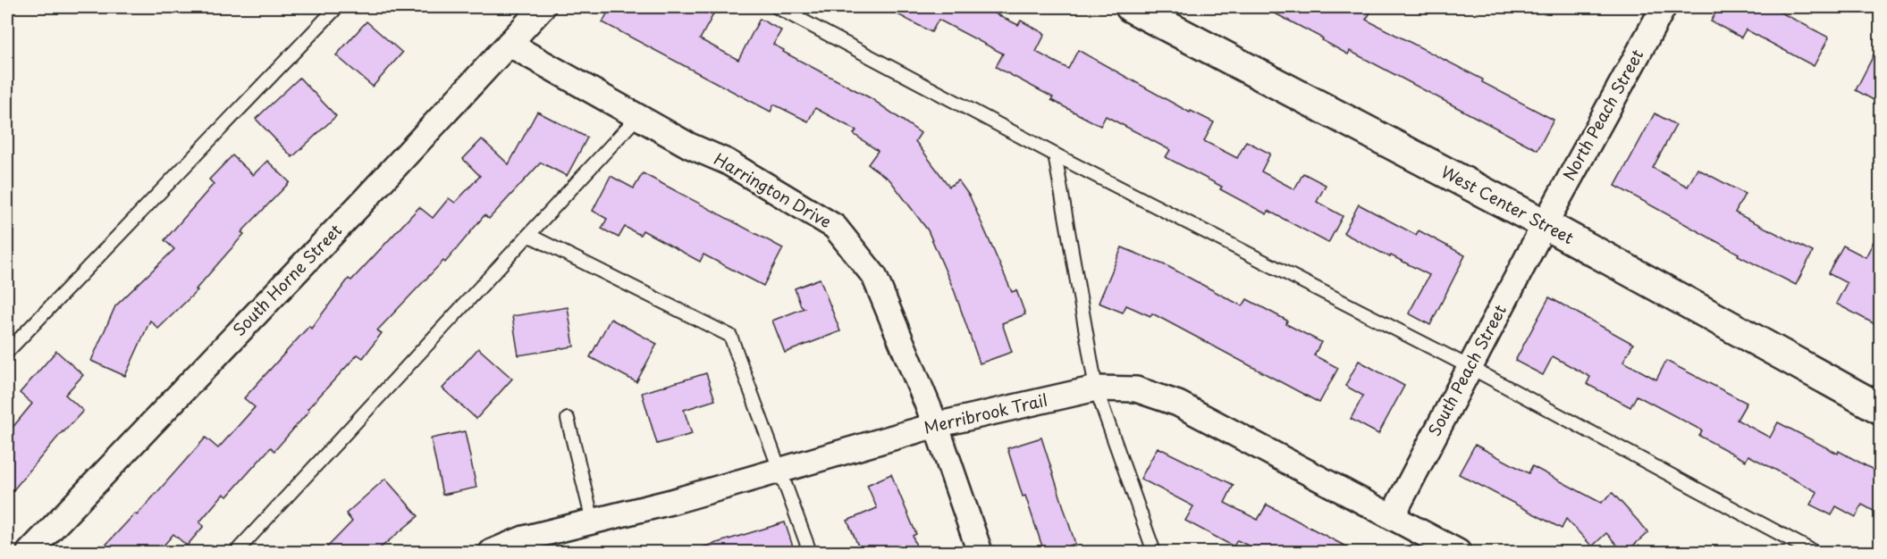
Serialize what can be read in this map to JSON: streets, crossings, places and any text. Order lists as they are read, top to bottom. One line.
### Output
{"streets":{"street":["North Peach Street","Harrington Drive","West Center Street","South Horne Street","South Peach Street","Merribrook Trail"]},"crossings":[["North Peach Street","West Center Street"],["North Peach Street","South Peach Street"],["Harrington Drive","South Horne Street"],["Harrington Drive","Merribrook Trail"],["West Center Street","South Peach Street"],["South Peach Street","Merribrook Trail"]]}
